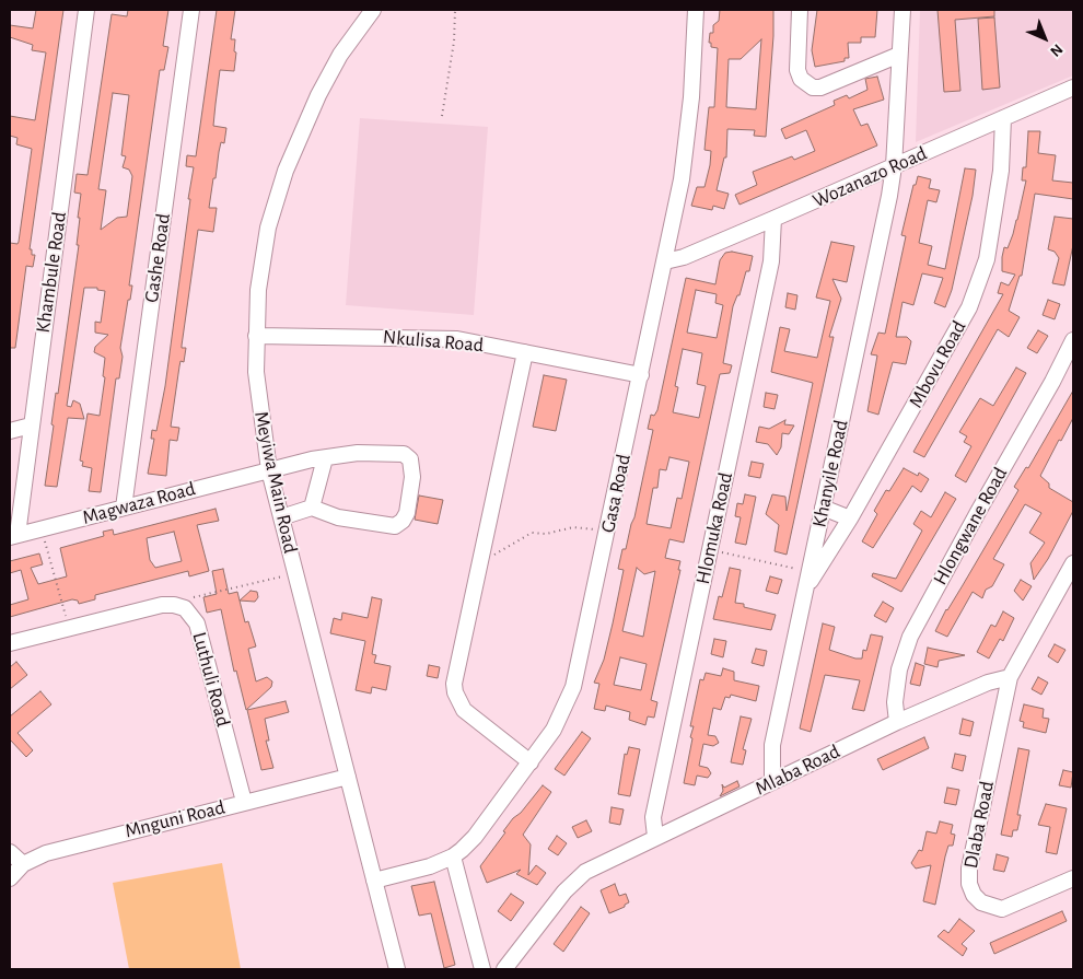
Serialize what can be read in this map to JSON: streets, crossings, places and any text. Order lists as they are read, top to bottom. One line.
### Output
{"streets":{"street":["Wozanazo Road","Gashe Road","Khambule Road","Nkulisa Road","Mbovu Road","Khanyile Road","Meyiwa Main Road","Gasa Road","Magwaza Road","Hlongwane Road","Hlomuka Road","Luthuli Road","Mlaba Road","Mnguni Road","Dlaba Road"]},"crossings":[["Wozanazo Road","Mbovu Road"],["Wozanazo Road","Khanyile Road"],["Wozanazo Road","Gasa Road"],["Wozanazo Road","Hlomuka Road"],["Gashe Road","Magwaza Road"],["Khambule Road","Magwaza Road"],["Nkulisa Road","Meyiwa Main Road"],["Nkulisa Road","Gasa Road"],["Mbovu Road","Khanyile Road"],["Khanyile Road","Mlaba Road"],["Meyiwa Main Road","Gasa Road"],["Meyiwa Main Road","Magwaza Road"],["Meyiwa Main Road","Mnguni Road"],["Hlongwane Road","Mlaba Road"],["Hlomuka Road","Mlaba Road"],["Luthuli Road","Mnguni Road"],["Mlaba Road","Dlaba Road"]],"north":"bottom right"}
